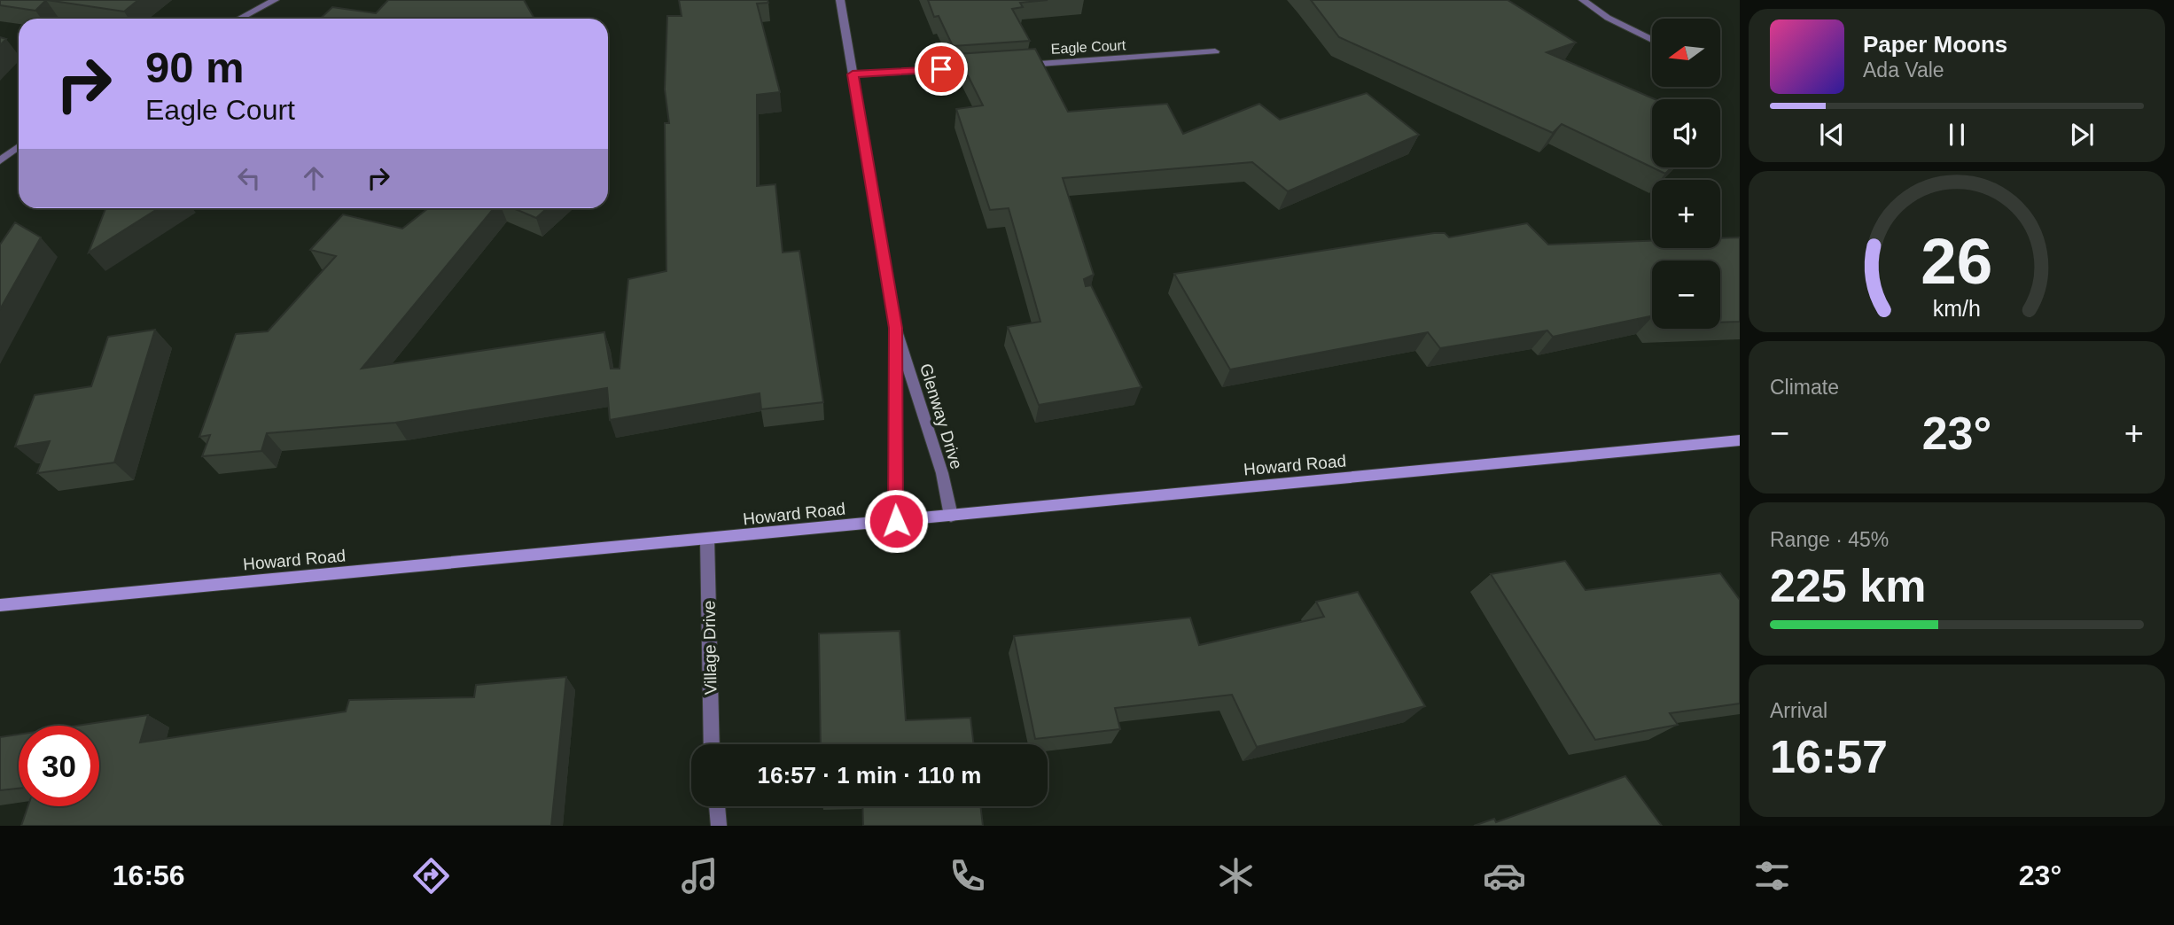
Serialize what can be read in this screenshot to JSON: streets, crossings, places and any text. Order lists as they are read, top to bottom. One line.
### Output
{"streets":{"main road":["Howard Road"],"street":["Eagle Court","Glenway Drive","Village Drive"]},"crossings":[["Glenway Drive","Howard Road"],["Howard Road","Village Drive"]],"north":"left","page":{"map_buttons":["+","−"],"turn":["90 m","Eagle Court"],"song":["Paper Moons","Ada Vale"],"tile":["Climate",["Range · 45%","225 km"],["Arrival","16:57"]],"heat":["−","23°","+"],"limit":"30","trip":"16:57 · 1 min · 110 m","tabs":["16:56","23°"],"gauge":["26","km/h"]}}
